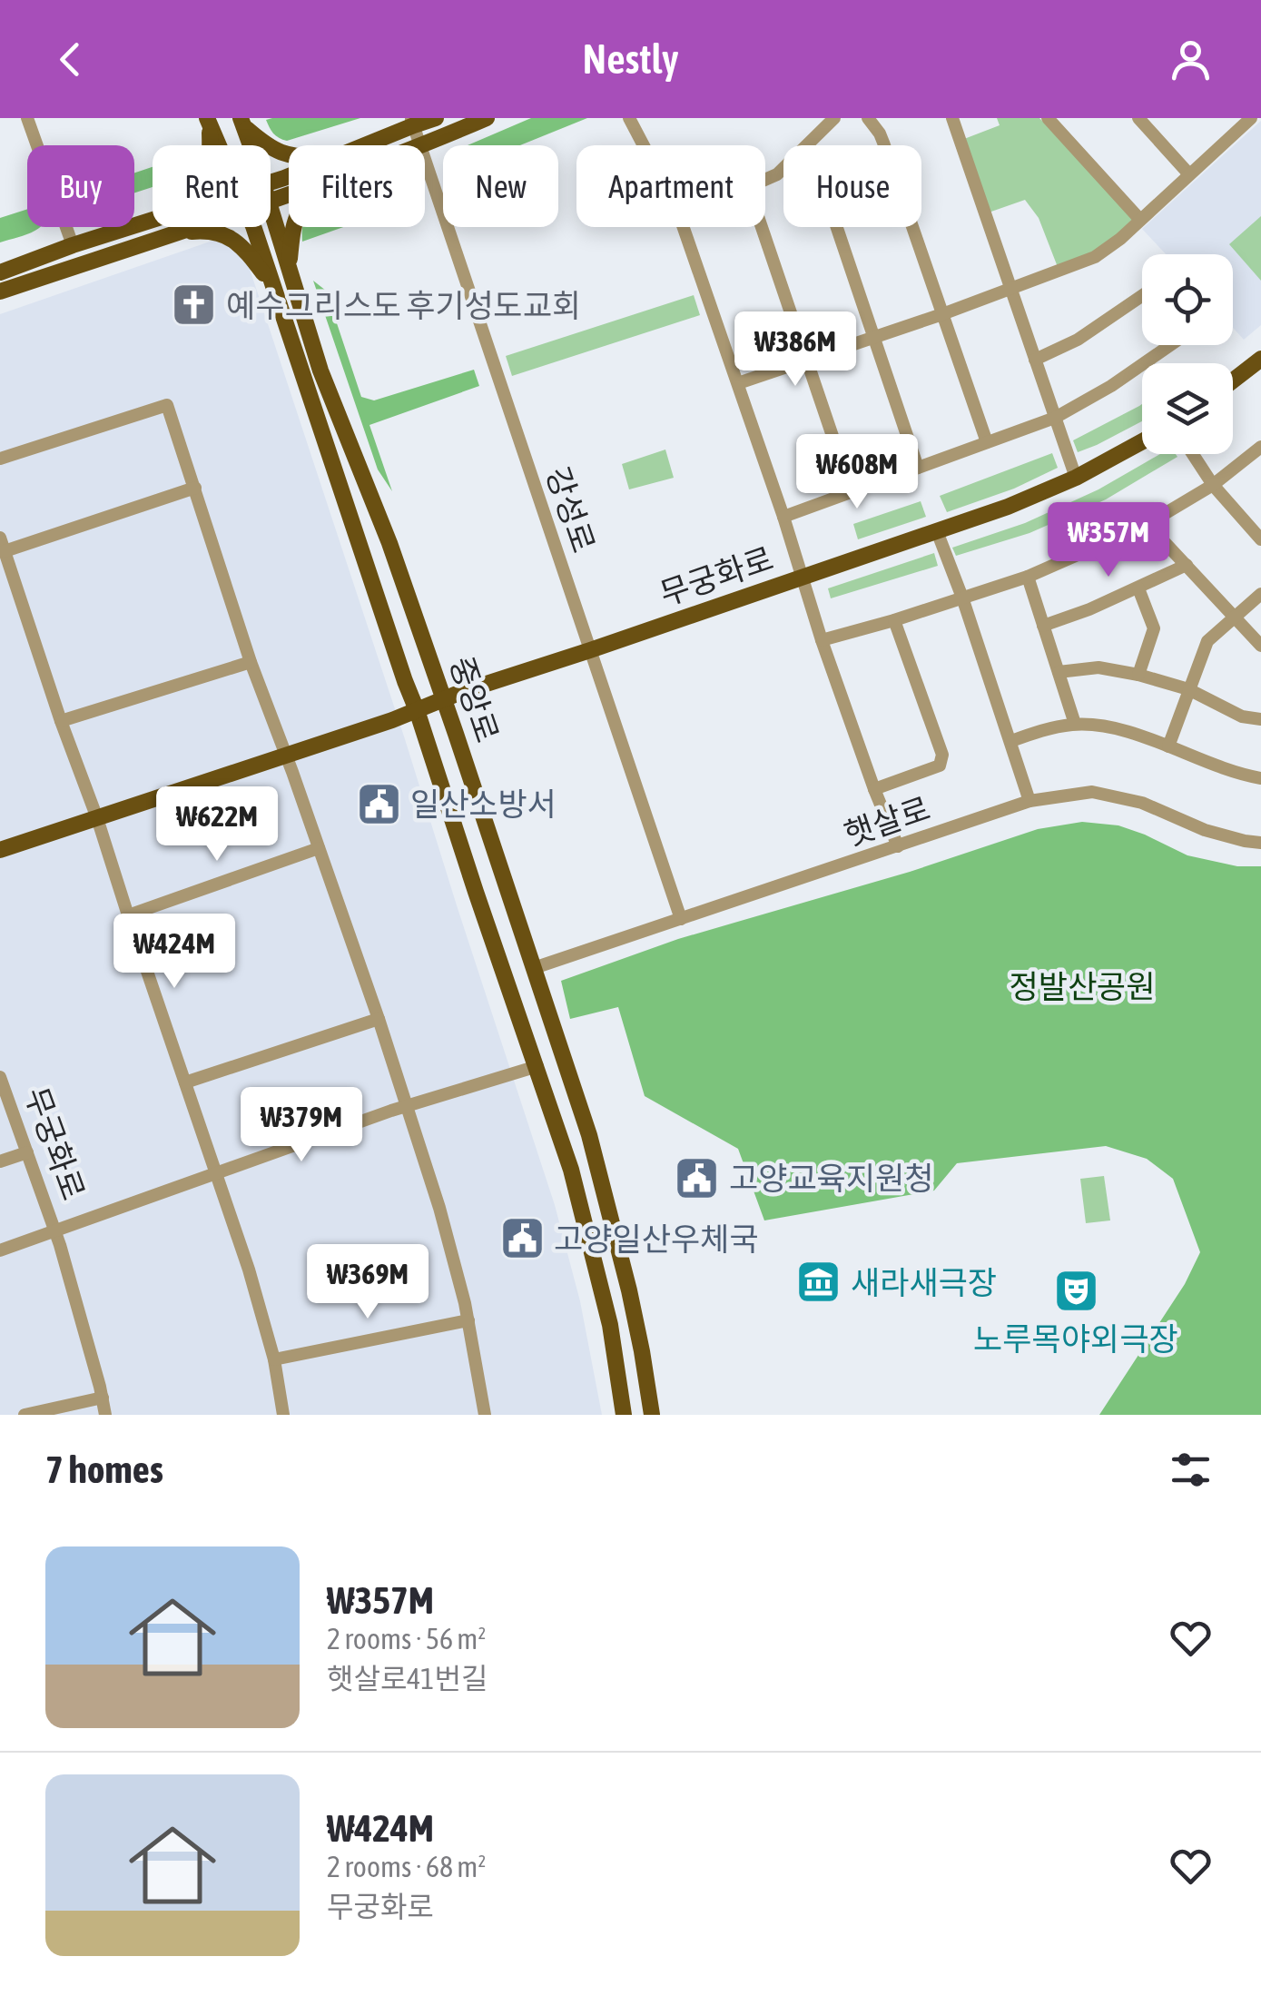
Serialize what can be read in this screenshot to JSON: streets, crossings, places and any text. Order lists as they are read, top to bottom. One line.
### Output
{"streets":{"main road":["무궁화로","중앙로"],"street":["강성로","햇살로"]},"crossings":[["강성로","무궁화로"],["강성로","햇살로"],["무궁화로","중앙로"],["중앙로","햇살로"]],"parks":["정발산공원"],"places":{"church":["예수그리스도 후기성도교회"],"public building":["일산소방서","고양교육지원청","고양일산우체국"],"museum":["새라새극장"],"theatre":["노루목야외극장"]},"page":{"header":"Nestly","chip":["Buy","Rent","Filters","New","Apartment","House"],"price":["₩386M","₩608M","₩357M","₩622M","₩424M","₩379M","₩369M"],"heading":"7 homes","list":[{"name":"₩357M","note":"2 rooms · 56 m² · 햇살로41번길"},{"name":"₩424M","note":"2 rooms · 68 m² · 무궁화로"}]}}
